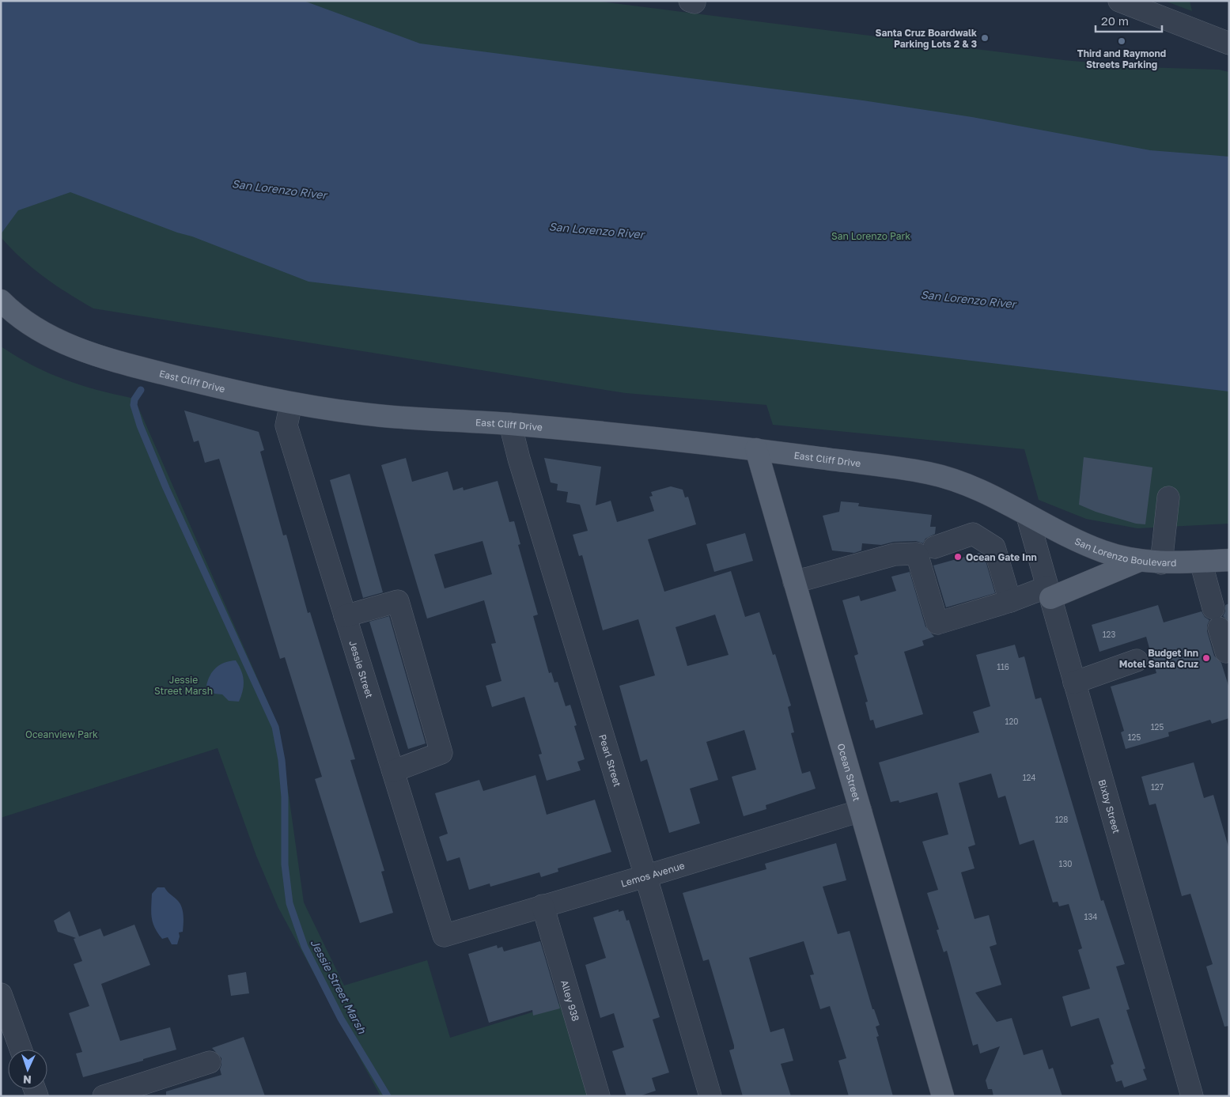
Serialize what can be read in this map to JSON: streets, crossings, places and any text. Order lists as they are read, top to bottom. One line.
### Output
{"streets":{"main road":["East Cliff Drive","San Lorenzo Boulevard","Ocean Street"],"street":["Jessie Street","Pearl Street","Bixby Street","Lemos Avenue","Alley 938"]},"crossings":[["East Cliff Drive","San Lorenzo Boulevard"],["East Cliff Drive","Jessie Street"],["East Cliff Drive","Pearl Street"],["East Cliff Drive","Ocean Street"],["East Cliff Drive","Bixby Street"],["San Lorenzo Boulevard","Bixby Street"],["Jessie Street","Lemos Avenue"],["Pearl Street","Lemos Avenue"],["Ocean Street","Lemos Avenue"],["Lemos Avenue","Alley 938"]],"water":["San Lorenzo River","Jessie Street Marsh"],"parks":["San Lorenzo Park","Jessie Street Marsh","Oceanview Park"],"places":["Santa Cruz Boardwalk Parking Lots 2 & 3","Third and Raymond Streets Parking","Ocean Gate Inn","Budget Inn Motel Santa Cruz"],"house_numbers":["123","116","120","125","125","124","127","128","130","134"],"scale_bar":"20 m","north":"bottom"}
